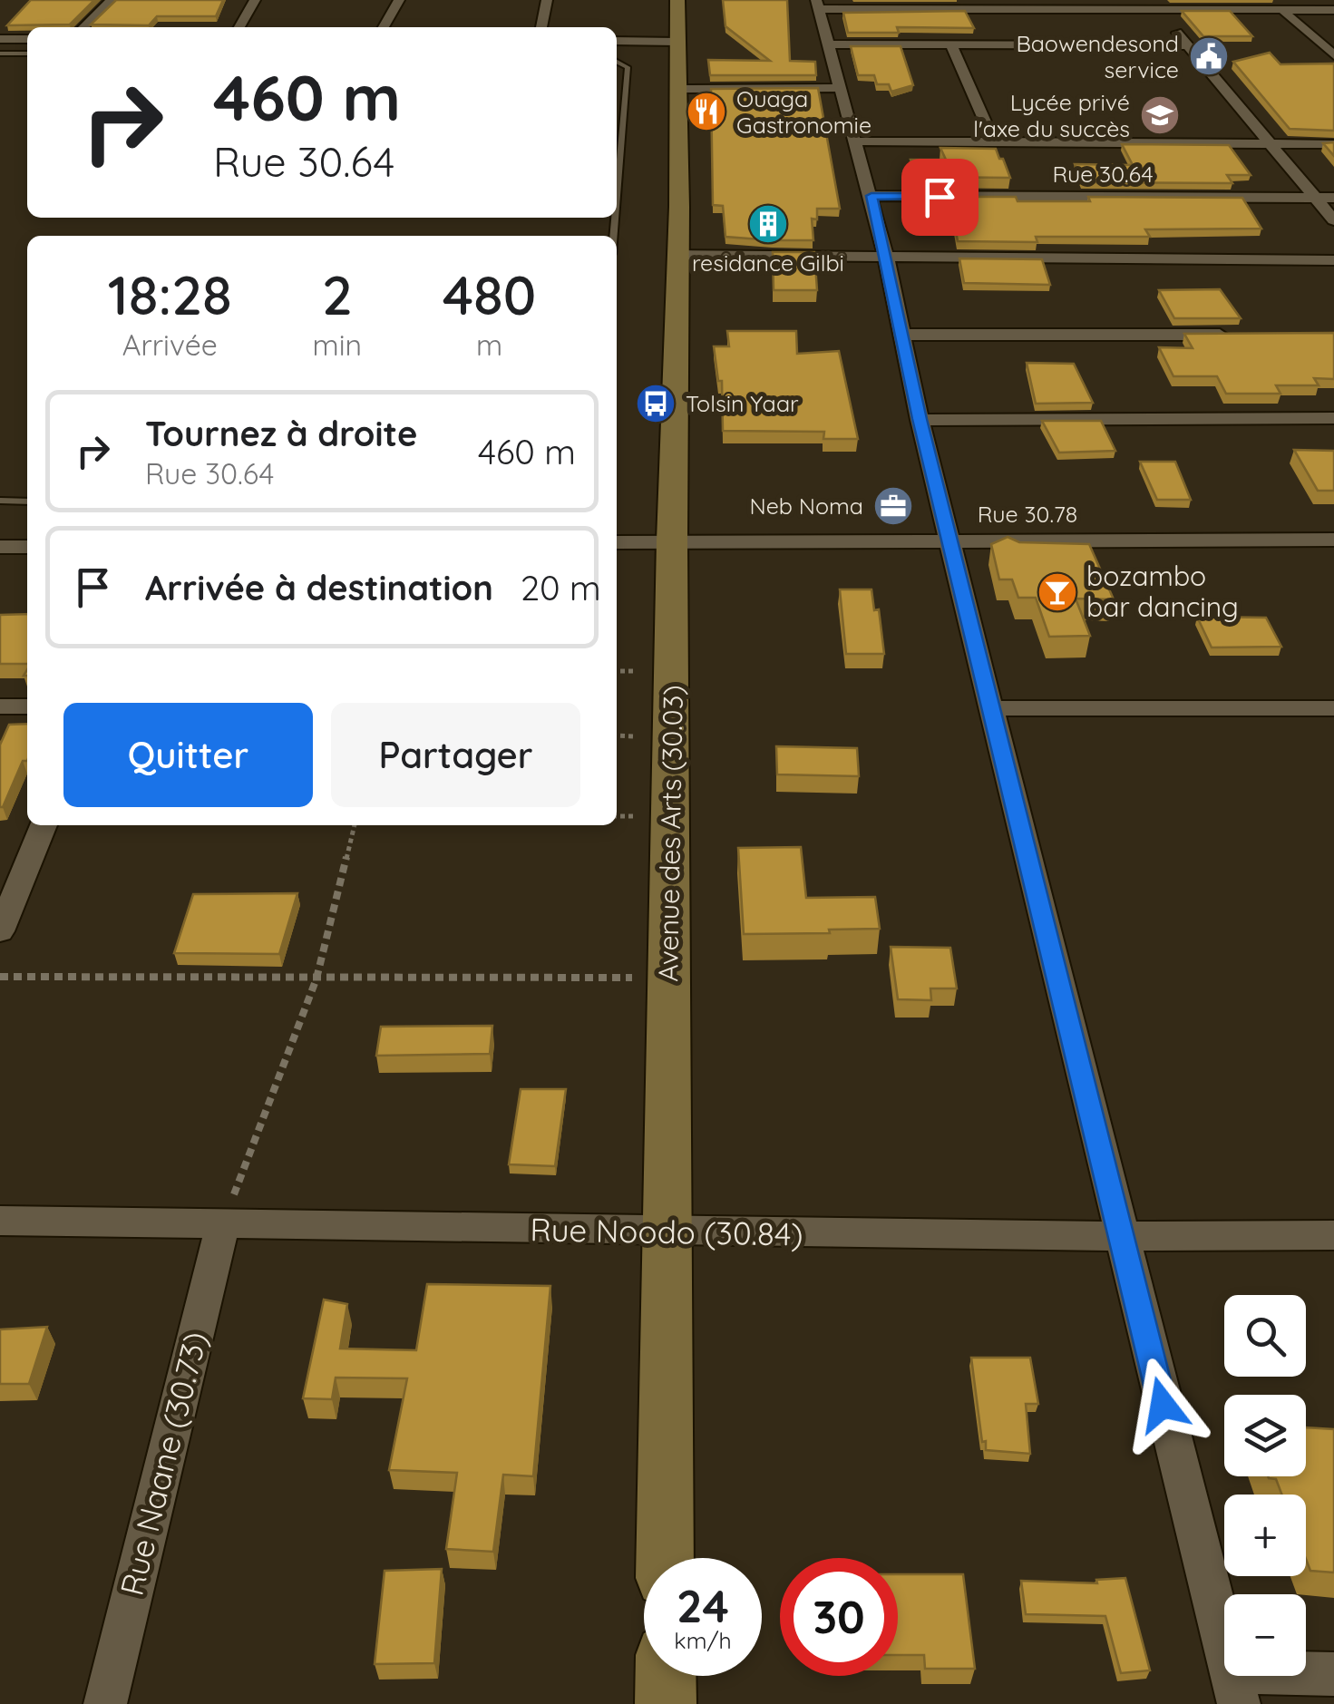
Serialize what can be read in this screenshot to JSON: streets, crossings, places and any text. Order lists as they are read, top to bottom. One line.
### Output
{"streets":{"street":["Rue 30.64","Rue 30.78","Avenue des Arts (30.03)","Rue Noodo (30.84)","Rue Naane (30.73)"]},"crossings":[["Rue 30.78","Avenue des Arts (30.03)"],["Avenue des Arts (30.03)","Rue Noodo (30.84)"],["Rue Noodo (30.84)","Rue Naane (30.73)"]],"places":{"public building":["Baowendesond service"],"restaurant":["Ouaga Gastronomie"],"school or university":["Lycée privé l'axe du succès"],"building":["residance Gilbi"],"bus stop":["Tolsin Yaar"],"office":["Neb Noma"],"bar":["bozambo bar dancing"]},"page":{"turn":["460 m","Rue 30.64"],"eta":["18:28","Arrivée","2","min","480","m"],"list":[{"name":"Tournez à droite","note":"Rue 30.64","value":"460 m"},{"name":"Arrivée à destination","value":"20 m"}],"buttons":["Quitter","Partager"],"map_buttons":["+","−"],"speed":"24 km/h","limit":"30"}}
